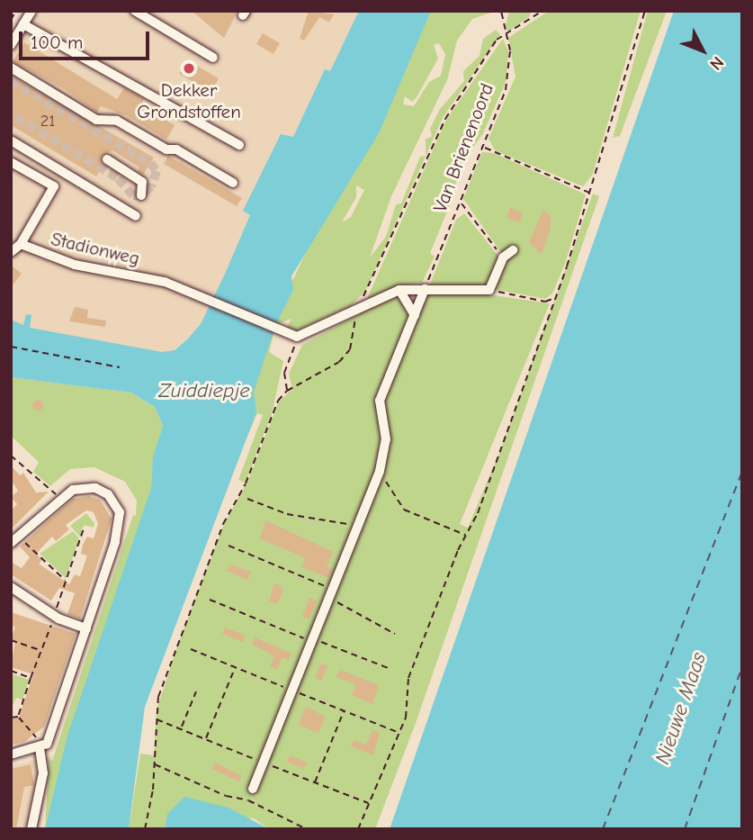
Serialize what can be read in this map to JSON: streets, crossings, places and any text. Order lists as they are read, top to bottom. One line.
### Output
{"streets":{"street":["Stadionweg"],"path":["Van Brienenoord"]},"water":["Zuiddiepje","Nieuwe Maas"],"places":["Dekker Grondstoffen"],"house_numbers":["21"],"scale_bar":"100 m","north":"bottom right"}
